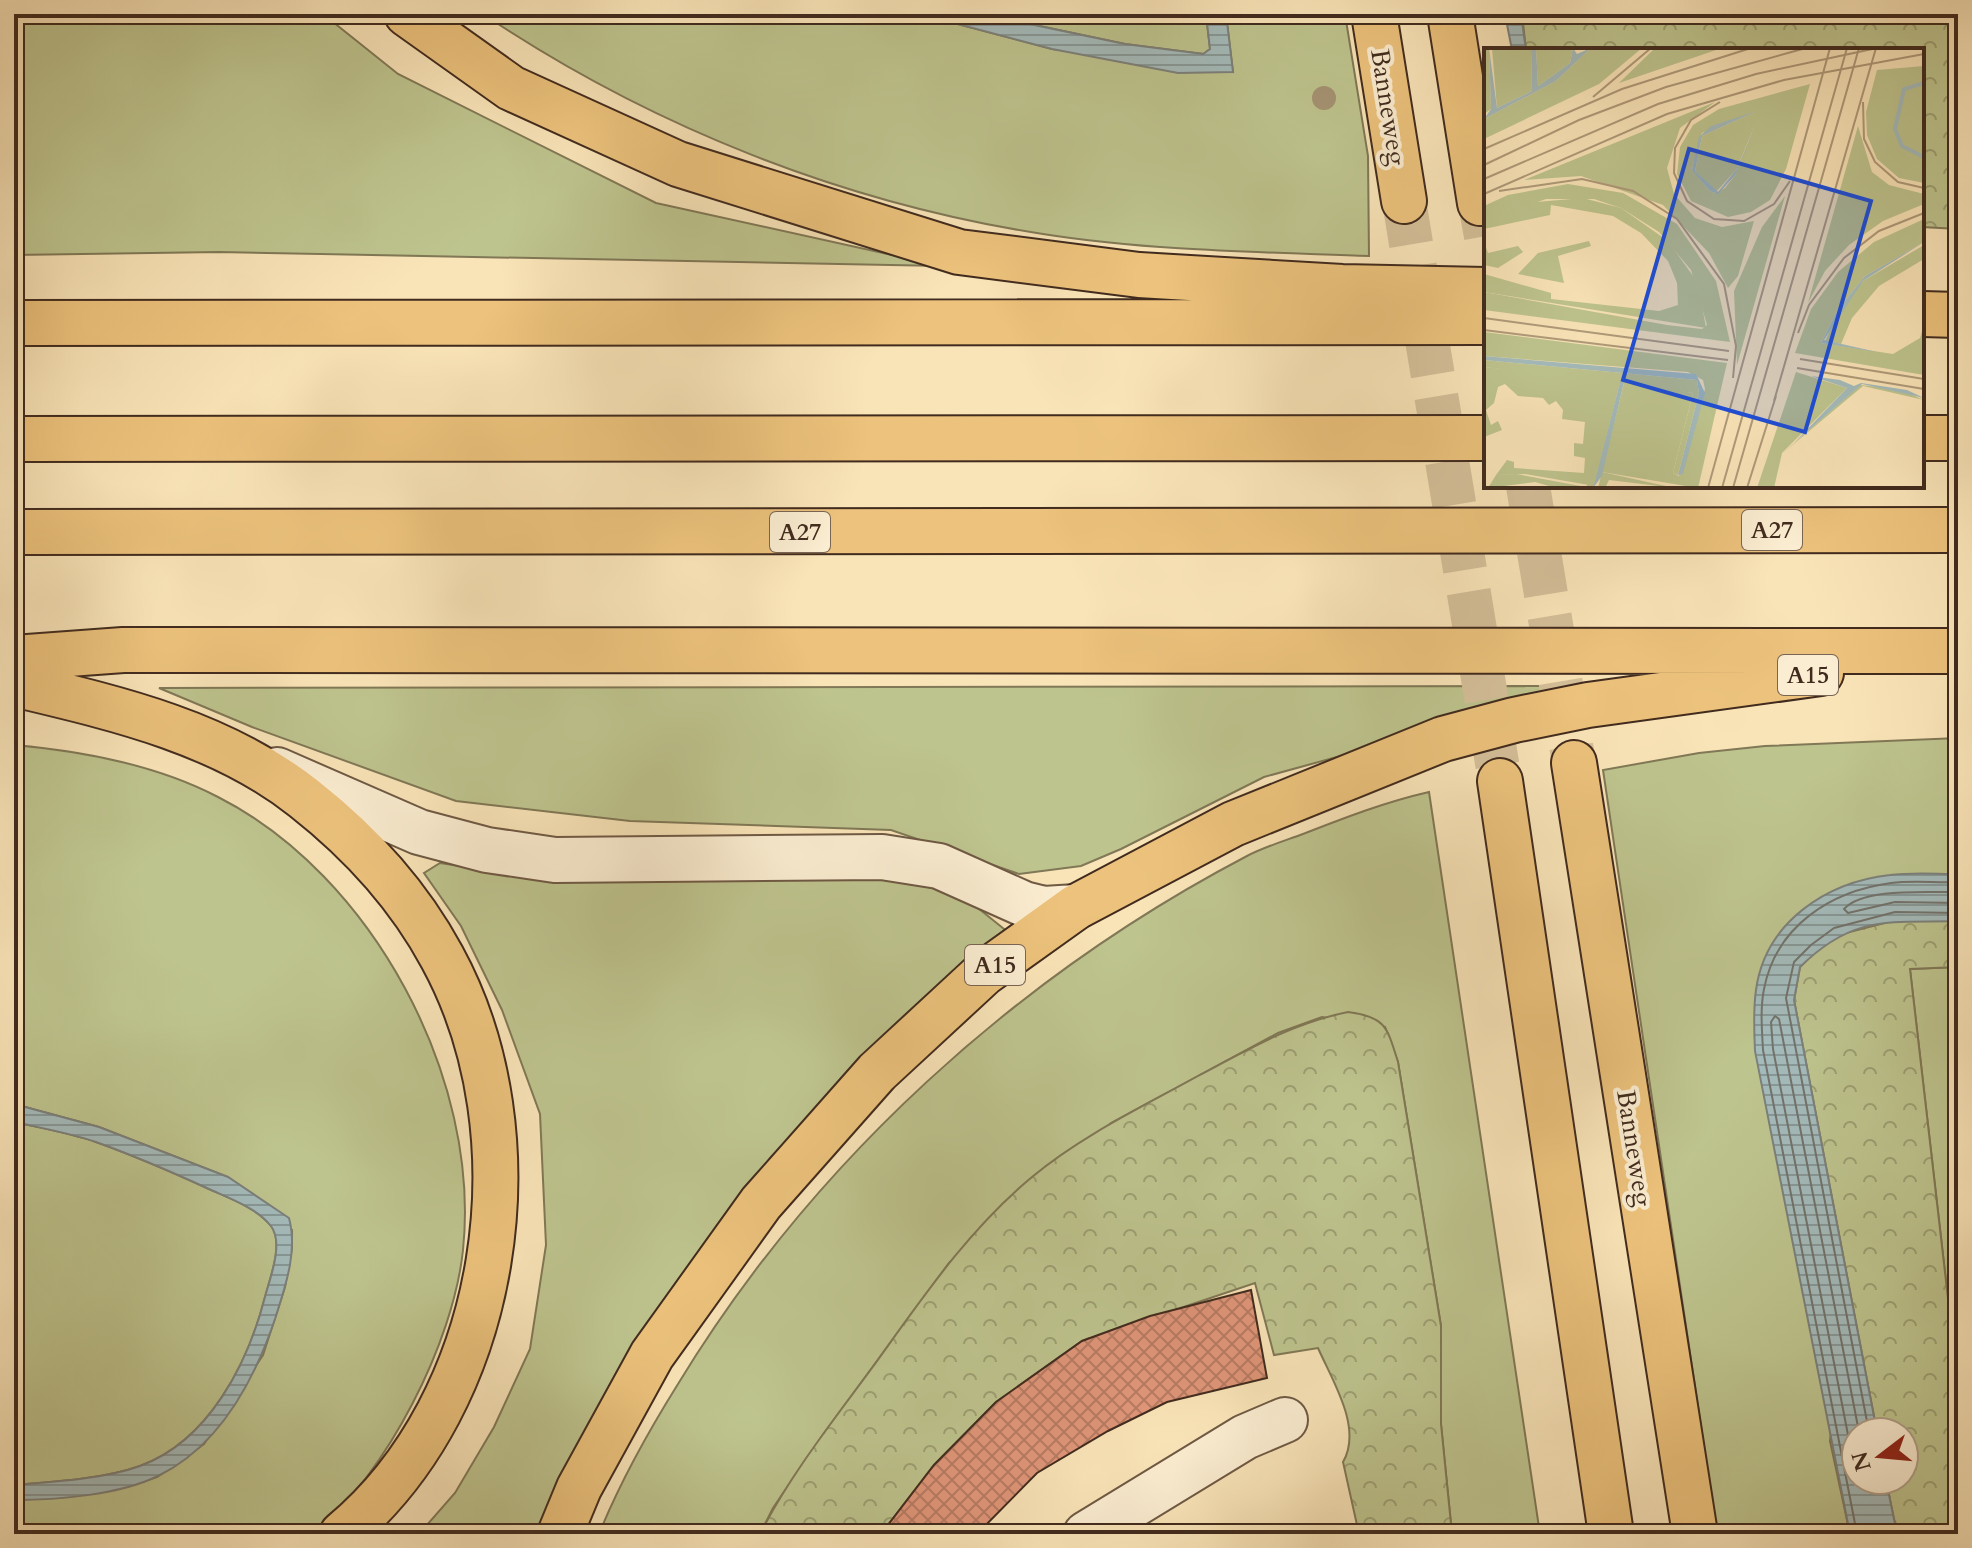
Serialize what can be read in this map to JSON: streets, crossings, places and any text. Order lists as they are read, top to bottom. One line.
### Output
{"streets":{"main road":["Banneweg","A27","A15"]},"north":"left"}
